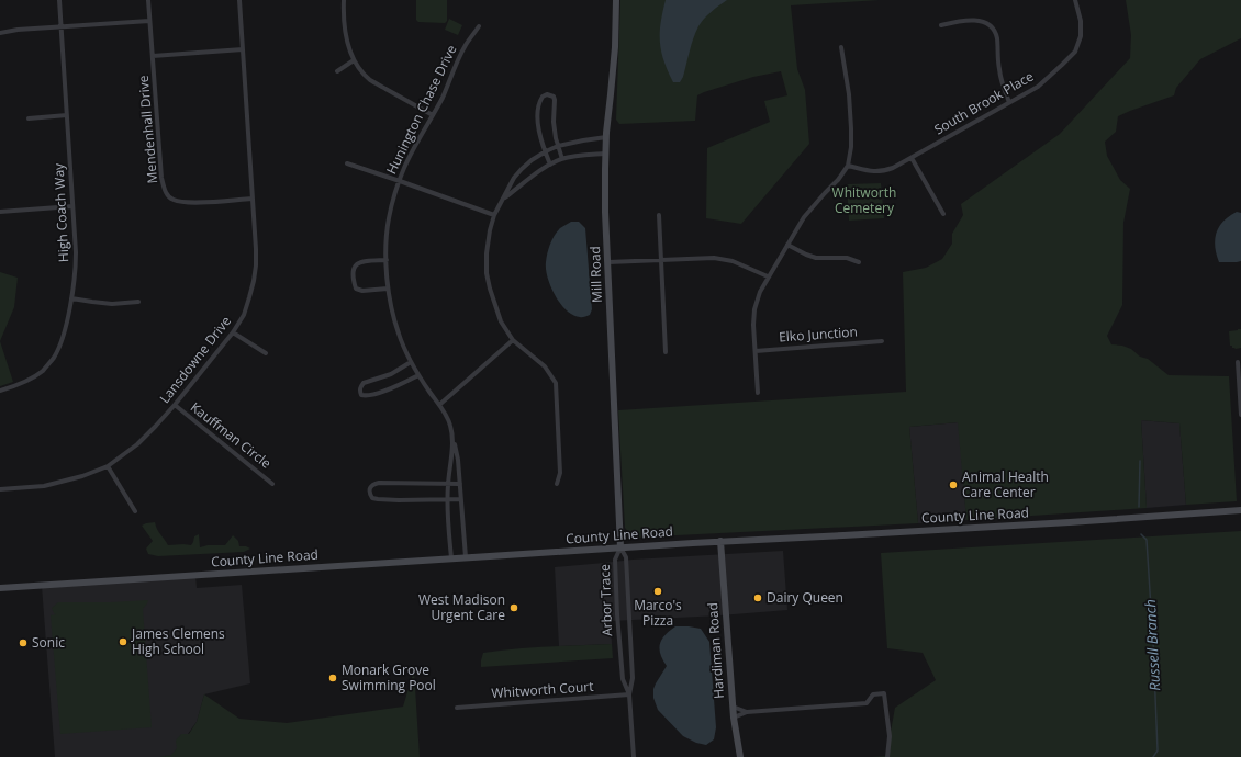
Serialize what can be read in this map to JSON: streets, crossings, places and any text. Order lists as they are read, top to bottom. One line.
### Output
{"streets":{"main road":["Mill Road","County Line Road","Hardiman Road"],"street":["South Brook Place","Hunington Chase Drive","Mendenhall Drive","High Coach Way","Elko Junction","Lansdowne Drive","Kauffman Circle","Arbor Trace","Whitworth Court"]},"crossings":[["Hunington Chase Drive","County Line Road"],["Mendenhall Drive","Lansdowne Drive"],["Mill Road","County Line Road"],["Mill Road","Arbor Trace"],["Lansdowne Drive","Kauffman Circle"],["County Line Road","Arbor Trace"],["County Line Road","Hardiman Road"],["Arbor Trace","Whitworth Court"]],"water":["Russell Branch"],"parks":["Whitworth Cemetery"],"places":["Animal Health Care Center","Marco's Pizza","Dairy Queen","West Madison Urgent Care","James Clemens High School","Sonic","Monark Grove Swimming Pool"]}
